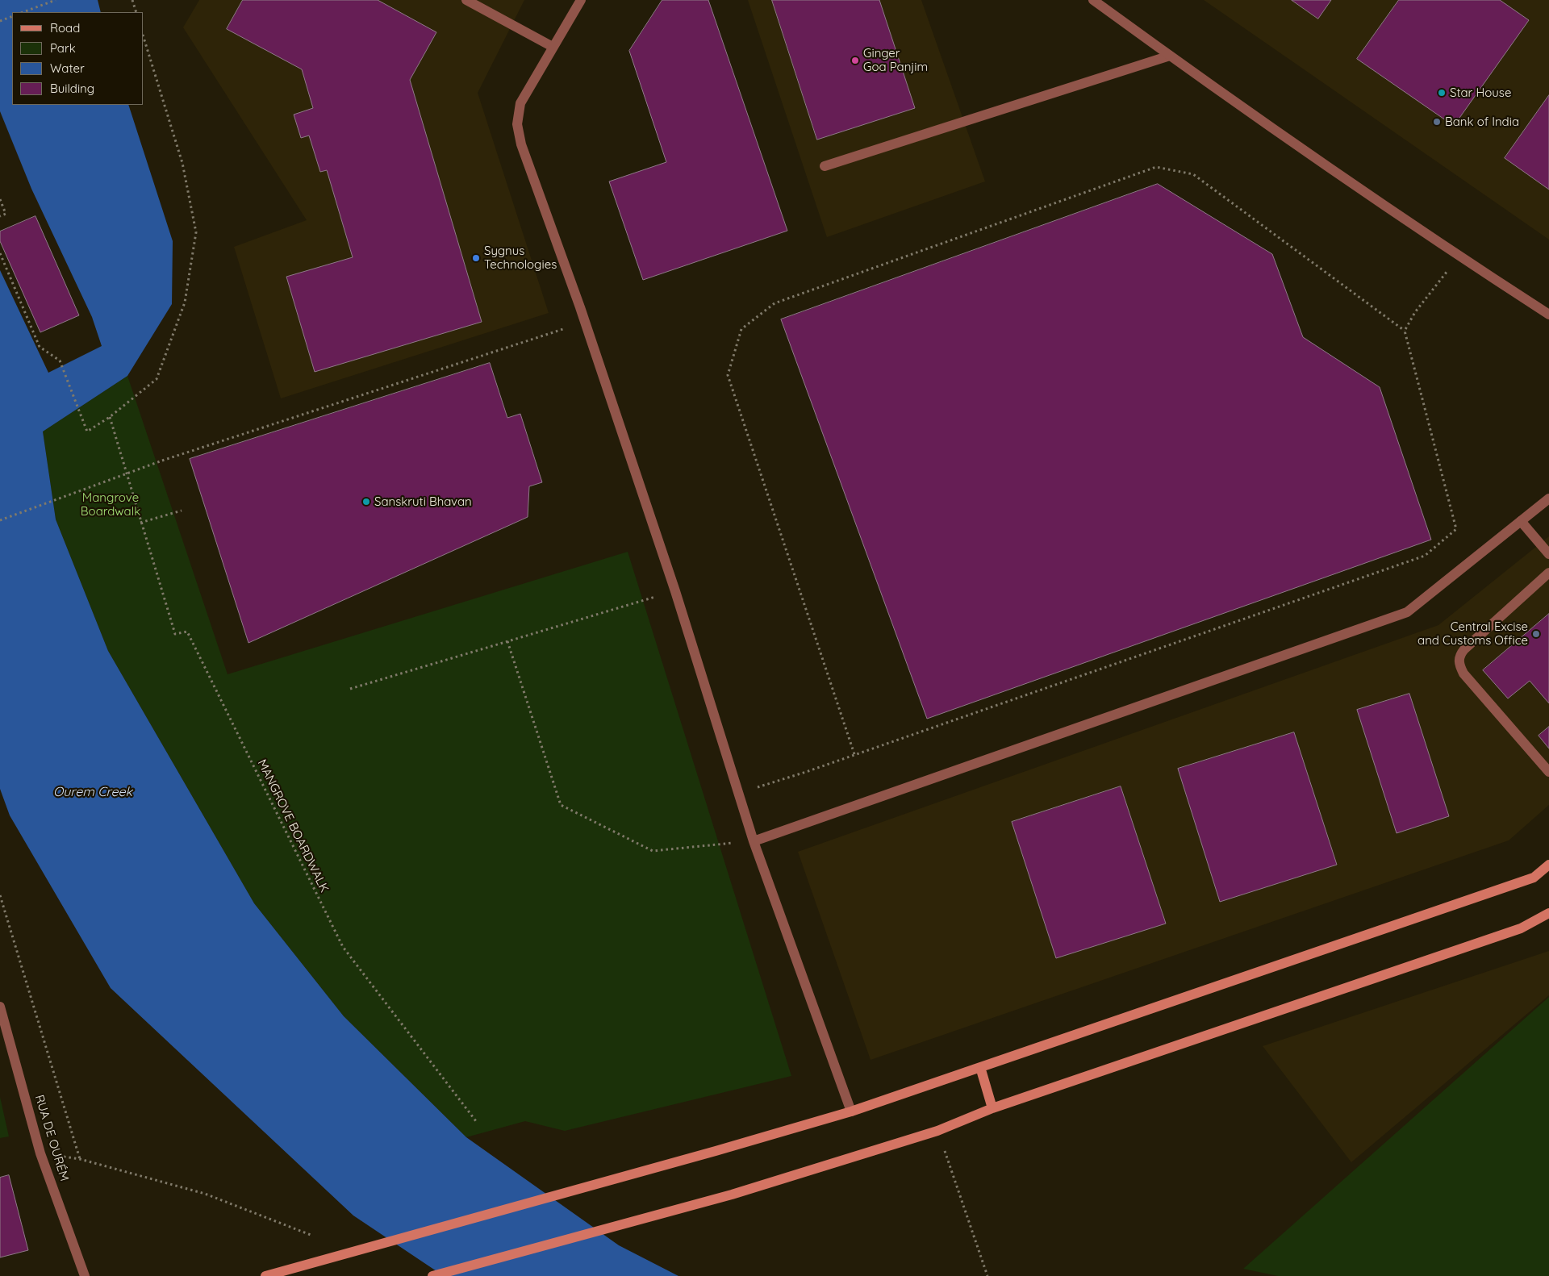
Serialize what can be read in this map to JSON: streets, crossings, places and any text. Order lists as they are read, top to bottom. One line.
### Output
{"streets":{"street":["RUA DE OURÉM"],"path":["MANGROVE BOARDWALK"]},"water":["Ourem Creek"],"parks":["Mangrove Boardwalk"],"places":["Ginger Goa Panjim","Star House","Bank of India","Sygnus Technologies","Sanskruti Bhavan","Central Excise and Customs Office"],"legend":["Road","Park","Water","Building"]}
